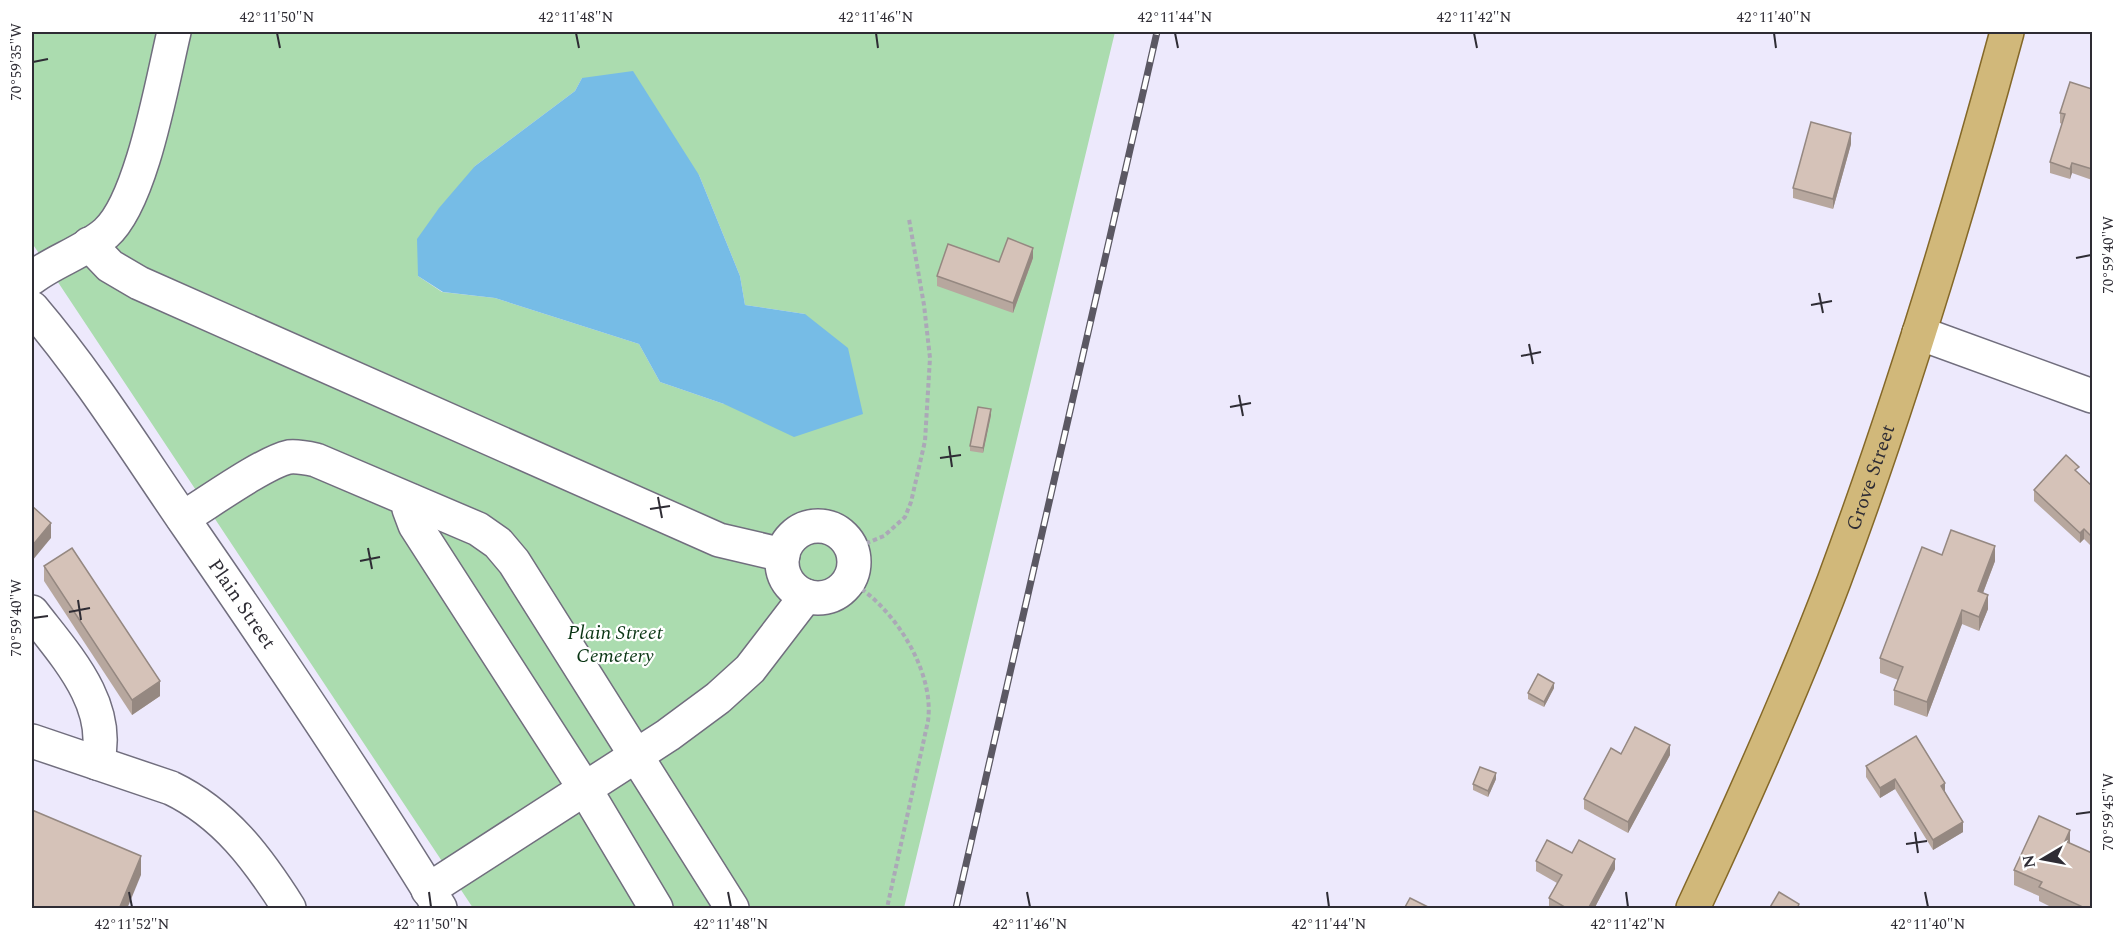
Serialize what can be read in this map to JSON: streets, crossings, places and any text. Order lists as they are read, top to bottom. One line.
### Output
{"streets":{"main road":["Grove Street"],"street":["Plain Street"]},"parks":["Plain Street Cemetery"],"north":"left","coordinates":["42°11'50\"N","42°11'48\"N","42°11'46\"N","42°11'44\"N","42°11'42\"N","42°11'40\"N","70°59'35\"W","70°59'40\"W","70°59'45\"W","42°11'52\"N"]}
